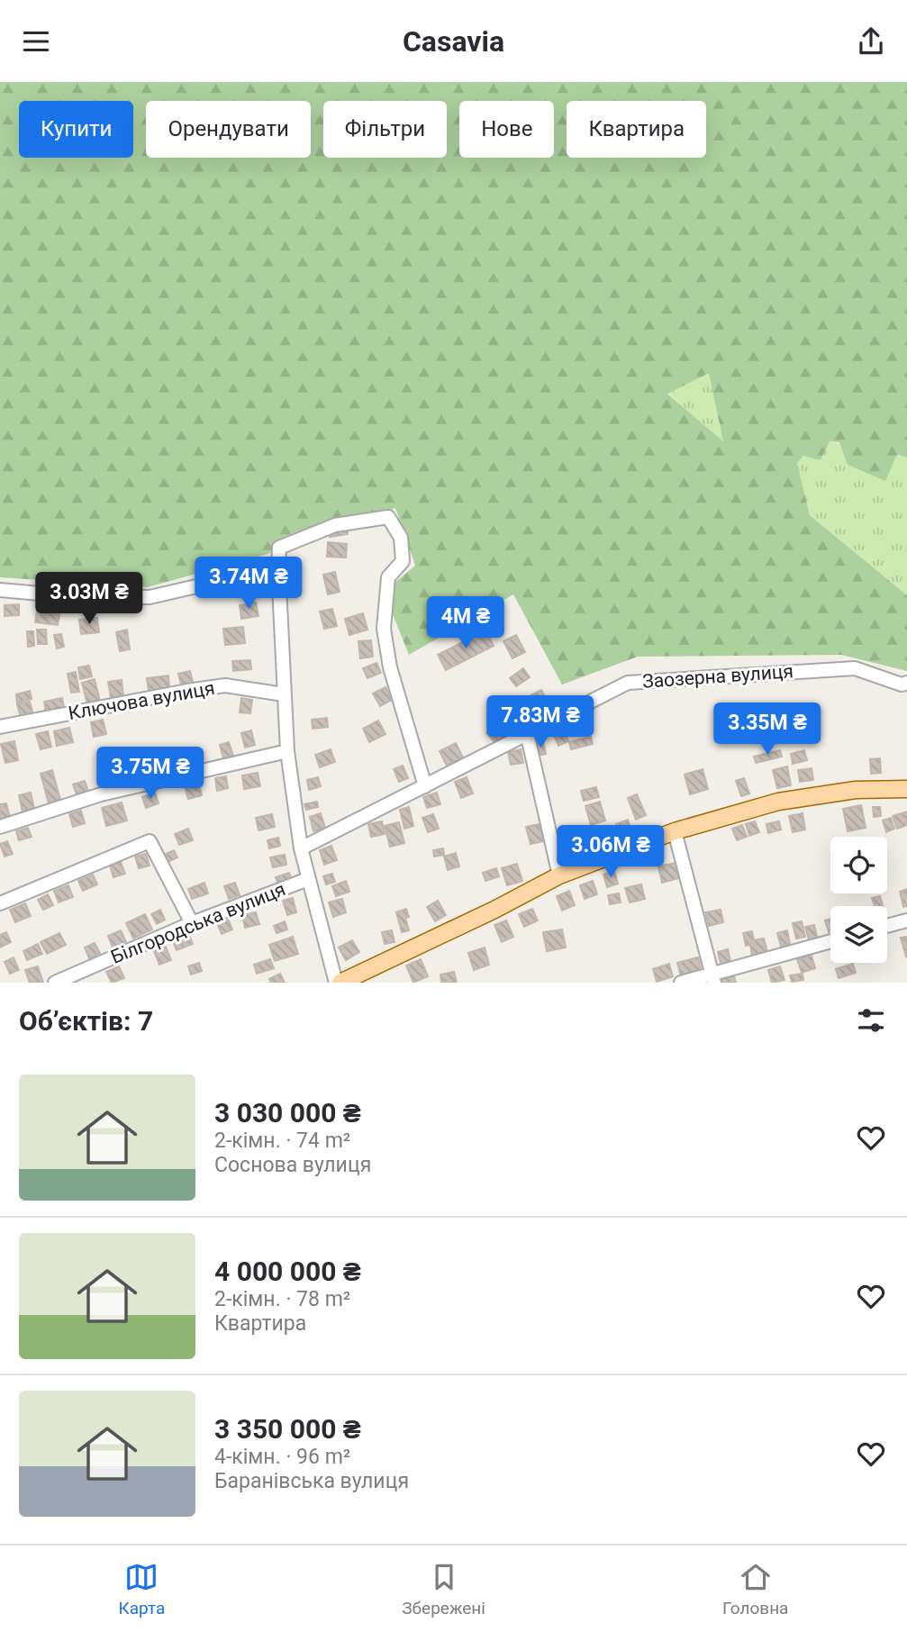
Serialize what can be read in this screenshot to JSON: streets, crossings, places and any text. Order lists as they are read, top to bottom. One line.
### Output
{"streets":{"street":["Заозерна вулиця","Ключова вулиця","Білгородська вулиця"]},"page":{"header":"Casavia","chip":["Купити","Орендувати","Фільтри","Нове","Квартира"],"price":["3.74M ₴","3.03M ₴","4M ₴","7.83M ₴","3.35M ₴","3.75M ₴","3.06M ₴"],"heading":"Об’єктів: 7","list":[{"name":"3 030 000 ₴","note":"2-кімн. · 74 m² · Соснова вулиця"},{"name":"4 000 000 ₴","note":"2-кімн. · 78 m² · Квартира"},{"name":"3 350 000 ₴","note":"4-кімн. · 96 m² · Баранівська вулиця"}],"tabs":["Карта","Збережені","Головна"]}}
